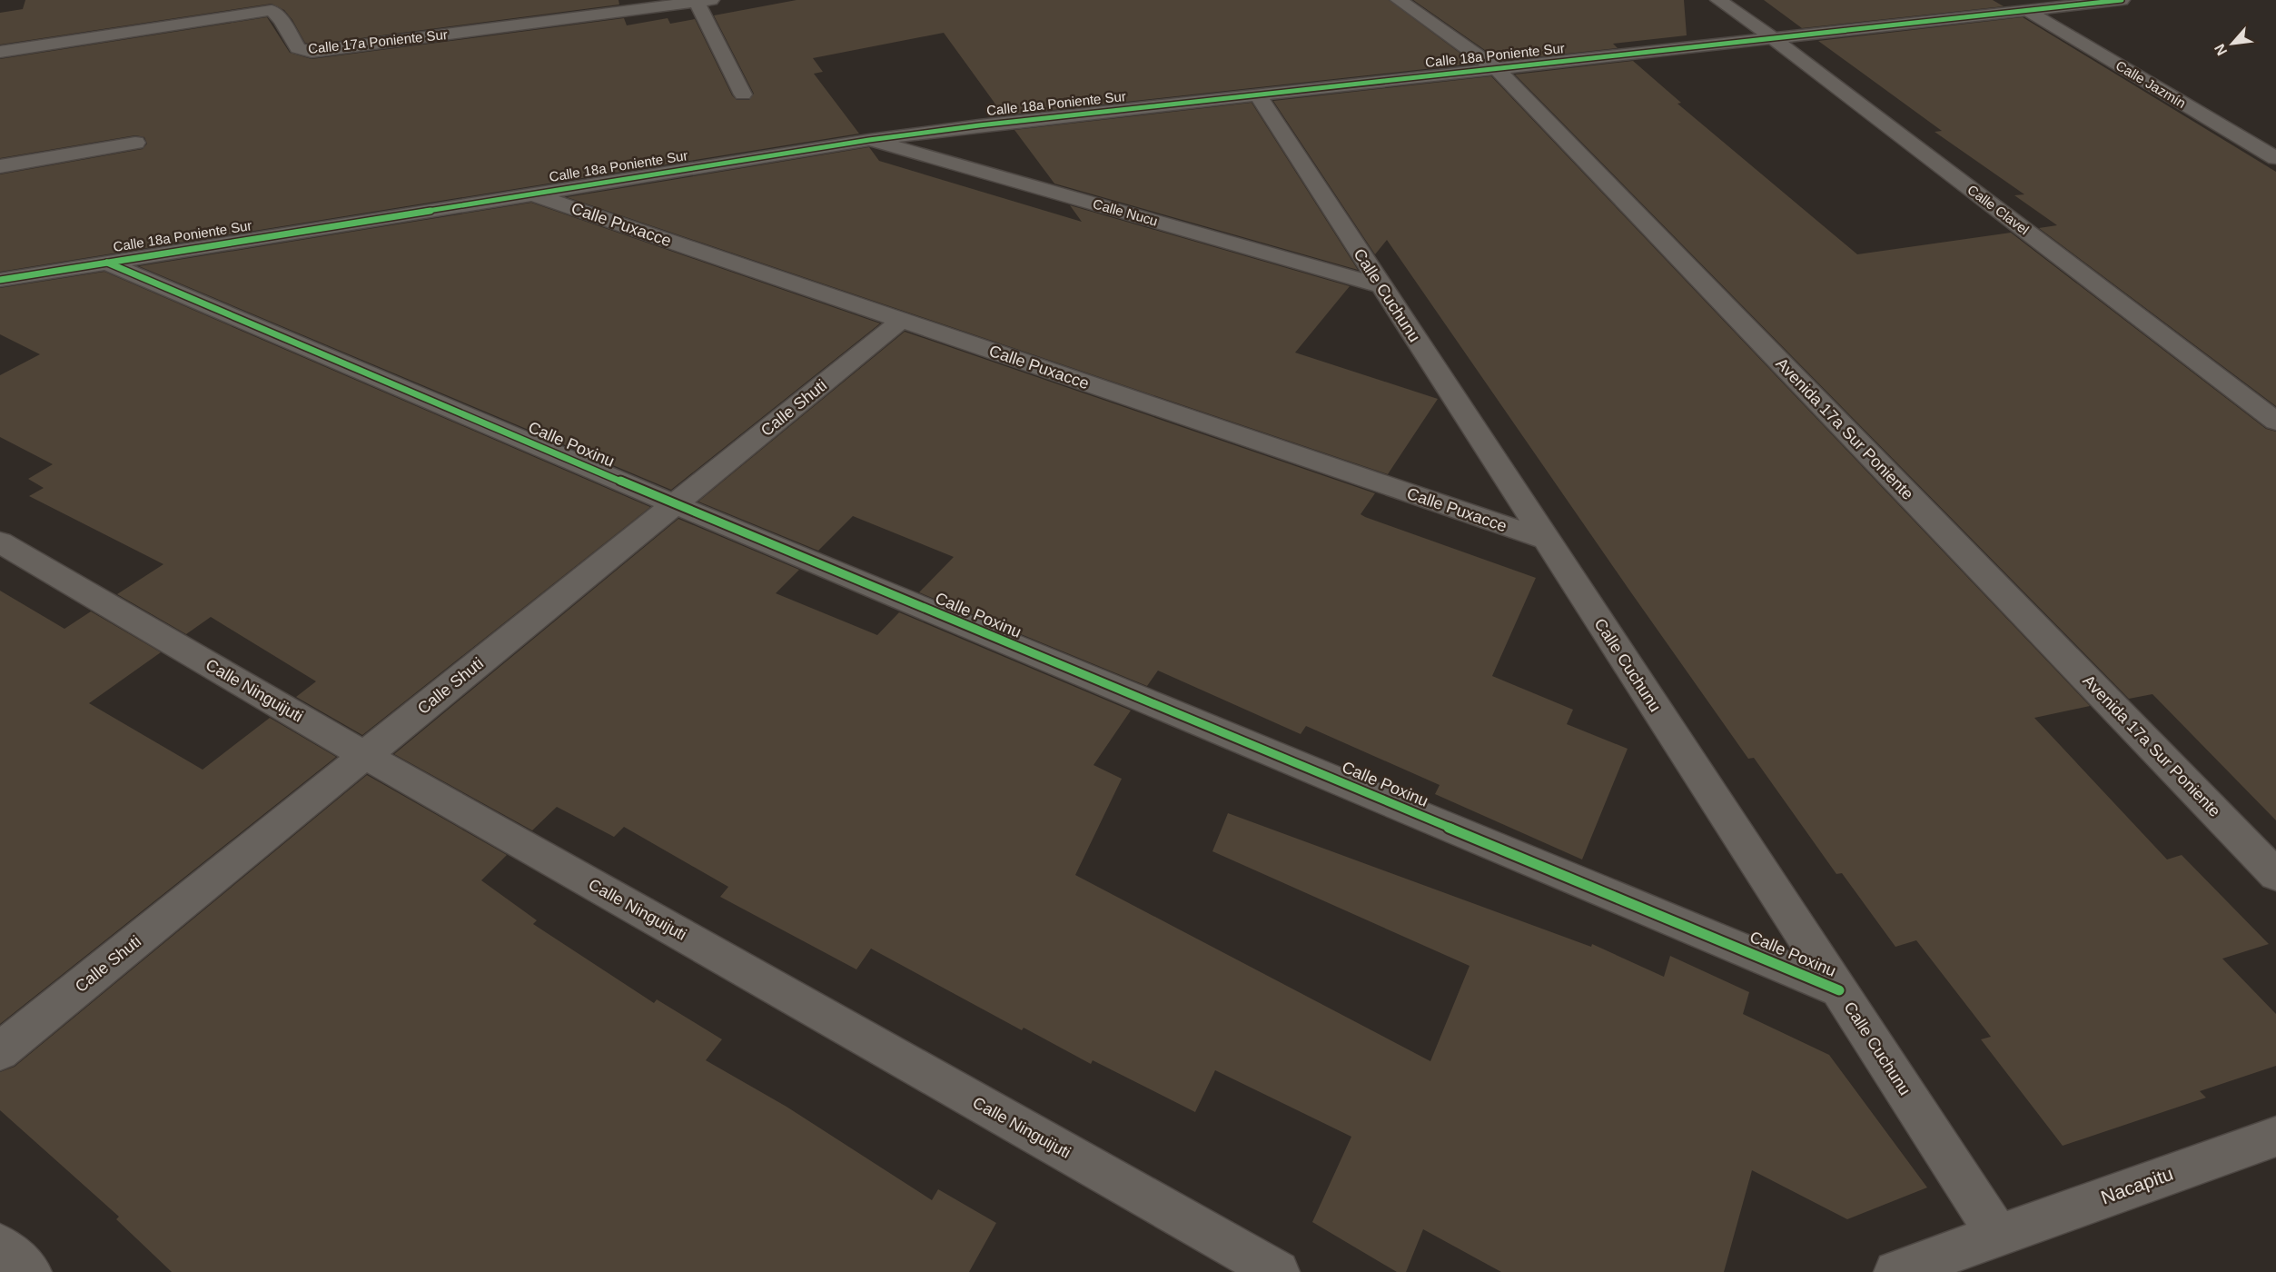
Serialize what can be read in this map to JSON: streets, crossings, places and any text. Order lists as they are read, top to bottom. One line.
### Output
{"streets":{"street":["Calle 17a Poniente Sur","Calle 18a Poniente Sur","Calle Jazmín","Calle Clavel","Calle Nucu","Calle Puxacce","Calle Cuchunu","Calle Shuti","Avenida 17a Sur Poniente","Calle Poxinu","Calle Ninguijuti","Nacapitu"]},"crossings":[["Calle 18a Poniente Sur","Calle Jazmín"],["Calle 18a Poniente Sur","Calle Clavel"],["Calle 18a Poniente Sur","Calle Nucu"],["Calle 18a Poniente Sur","Calle Puxacce"],["Calle 18a Poniente Sur","Calle Cuchunu"],["Calle 18a Poniente Sur","Avenida 17a Sur Poniente"],["Calle 18a Poniente Sur","Calle Poxinu"],["Calle Nucu","Calle Cuchunu"],["Calle Puxacce","Calle Cuchunu"],["Calle Puxacce","Calle Shuti"],["Calle Cuchunu","Calle Poxinu"],["Calle Cuchunu","Nacapitu"],["Calle Shuti","Calle Poxinu"],["Calle Shuti","Calle Ninguijuti"]],"north":"bottom left"}
